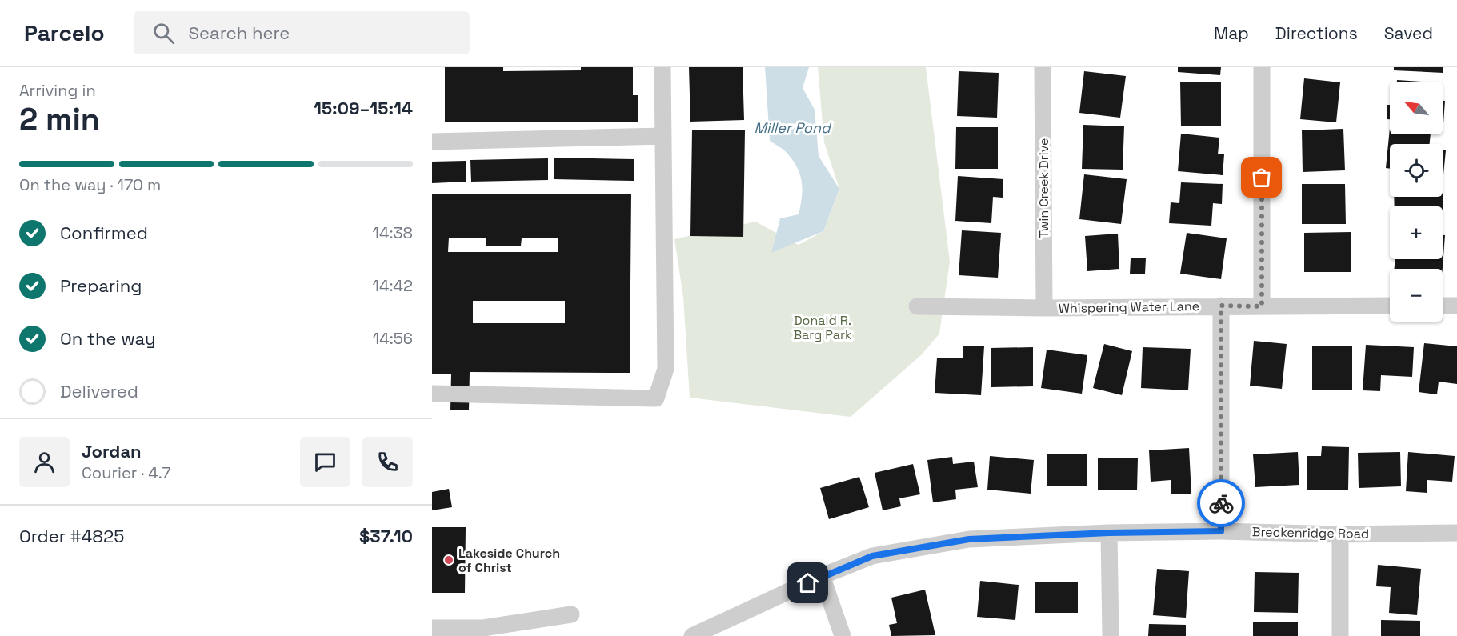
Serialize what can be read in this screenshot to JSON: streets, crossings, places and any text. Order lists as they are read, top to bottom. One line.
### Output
{"streets":{"street":["Twin Creek Drive","Whispering Water Lane","Breckenridge Road"]},"crossings":[["Twin Creek Drive","Whispering Water Lane"]],"water":["Miller Pond"],"parks":["Donald R. Barg Park"],"places":["Lakeside Church of Christ"],"north":"top left","page":{"header":"Parcelo","search":"Search here","nav":["Map","Directions","Saved"],"heading":["2 min","Arriving in","15:09–15:14"],"panel":["Jordan","Courier · 4.7","Order #4825","$37.10"],"map_buttons":["+","−"],"bar":"On the way · 170 m","list":[["Confirmed","14:38"],["Preparing","14:42"],["On the way","14:56"],"Delivered"]}}
